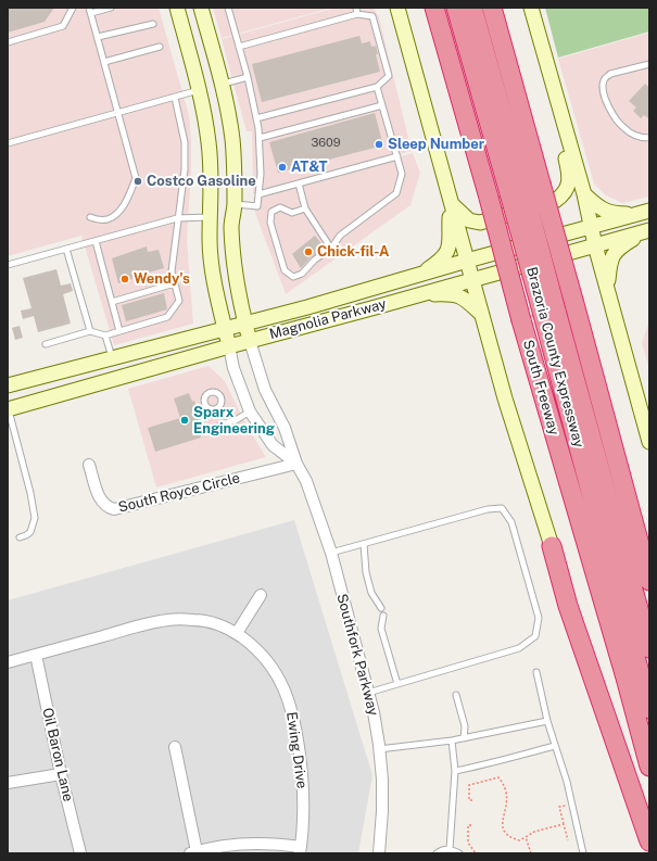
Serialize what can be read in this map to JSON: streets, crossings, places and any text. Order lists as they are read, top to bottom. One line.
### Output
{"streets":{"highway":["Brazoria County Expressway","South Freeway"],"main road":["Magnolia Parkway"],"street":["South Royce Circle","Southfork Parkway","Ewing Drive","Oil Baron Lane"]},"crossings":[["Magnolia Parkway","Southfork Parkway"],["South Royce Circle","Southfork Parkway"],["Ewing Drive","Oil Baron Lane"]],"places":["Sleep Number","AT&T","Costco Gasoline","Chick-fil-A","Wendy's","Sparx Engineering"],"house_numbers":["3609"]}
